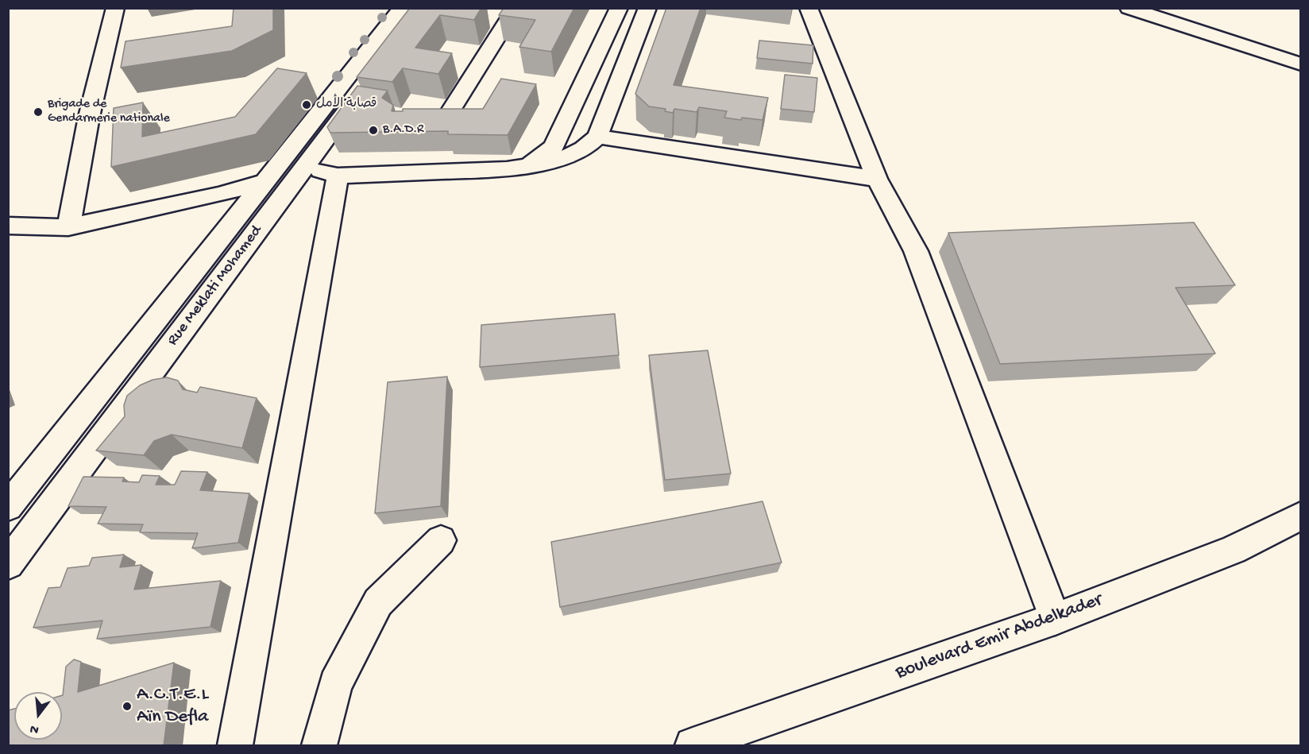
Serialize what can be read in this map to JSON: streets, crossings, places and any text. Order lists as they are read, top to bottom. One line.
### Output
{"streets":{"street":["Rue Meklati Mohamed","Boulevard Emir Abdelkader"]},"places":["قصابة الأمل","Brigade de Gendarmerie nationale","B.A.D.R","A.C.T.E.L Aïn Defla"],"north":"bottom"}
